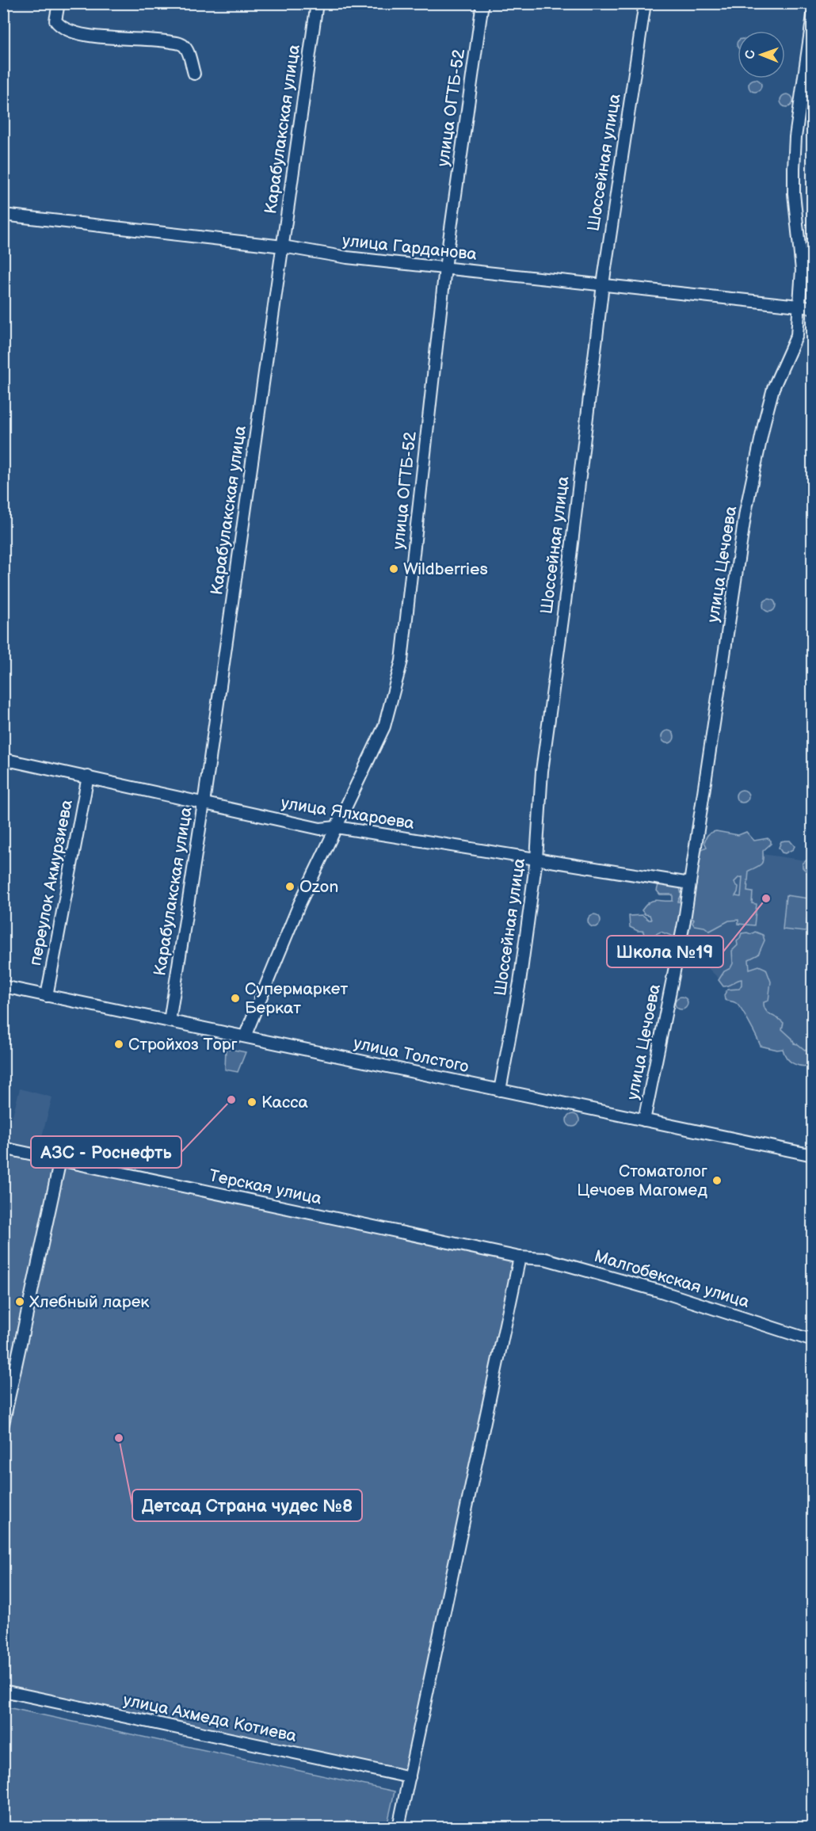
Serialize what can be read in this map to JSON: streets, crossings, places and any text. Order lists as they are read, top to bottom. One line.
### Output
{"streets":{"street":["улица ОГТБ-52","Карабулакская улица","Шоссейная улица","улица Гарданова","улица Цечоева","улица Ялхароева","переулок Акмурзиева","улица Толстого","Терская улица","Малгобекская улица","улица Ахмеда Котиева"]},"crossings":[["улица ОГТБ-52","улица Гарданова"],["улица ОГТБ-52","улица Ялхароева"],["улица ОГТБ-52","улица Толстого"],["Карабулакская улица","улица Гарданова"],["Карабулакская улица","улица Ялхароева"],["Карабулакская улица","улица Толстого"],["Шоссейная улица","улица Гарданова"],["Шоссейная улица","улица Ялхароева"],["Шоссейная улица","улица Толстого"],["улица Гарданова","улица Цечоева"],["улица Цечоева","улица Ялхароева"],["улица Цечоева","улица Толстого"],["улица Ялхароева","переулок Акмурзиева"],["переулок Акмурзиева","улица Толстого"],["Терская улица","Малгобекская улица"]],"places":["Wildberries","Ozon","Школа №19","Супермаркет Беркат","Стройхоз Торг","АЗС - Роснефть","Касса","Стоматолог Цечоев Магомед","Хлебный ларек","Детсад Страна чудес №8"],"north":"left"}
